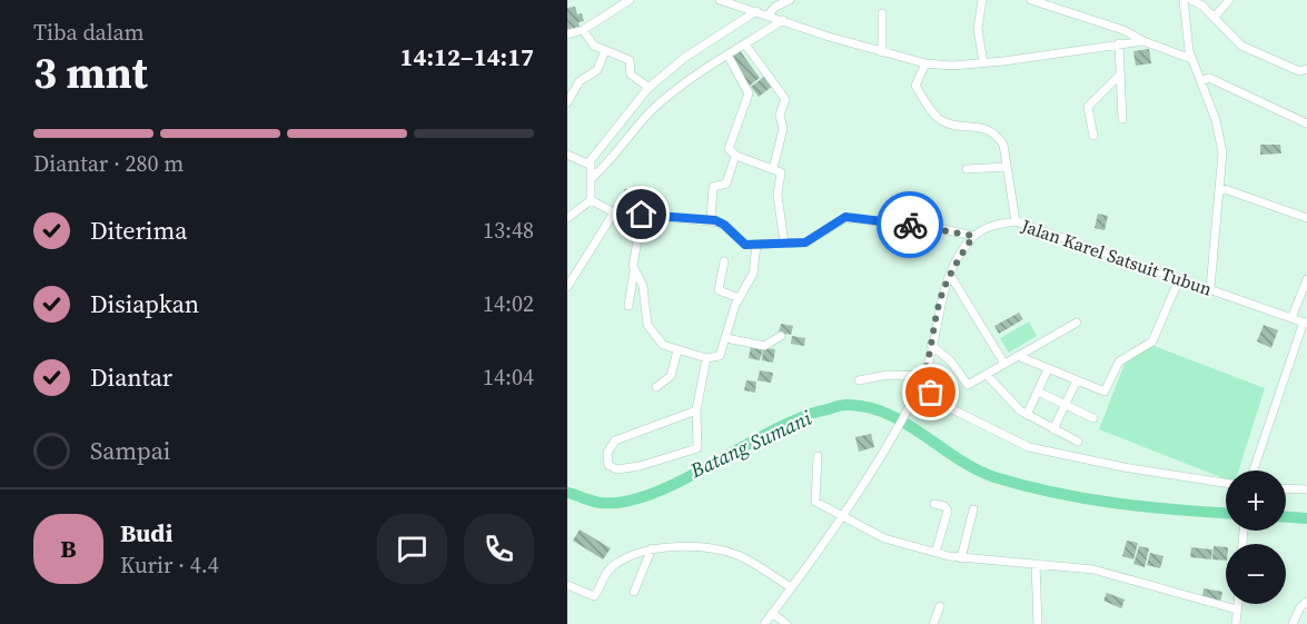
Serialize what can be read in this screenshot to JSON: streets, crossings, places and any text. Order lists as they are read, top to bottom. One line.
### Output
{"streets":{"street":["Jalan Karel Satsuit Tubun"]},"water":["Batang Sumani"],"page":{"heading":["3 mnt","Tiba dalam","14:12–14:17"],"panel":["Budi","Kurir · 4.4"],"bar":"Diantar · 280 m","list":[["Diterima","13:48"],["Disiapkan","14:02"],["Diantar","14:04"],"Sampai"],"map_buttons":["+","−"],"round":"B"}}
